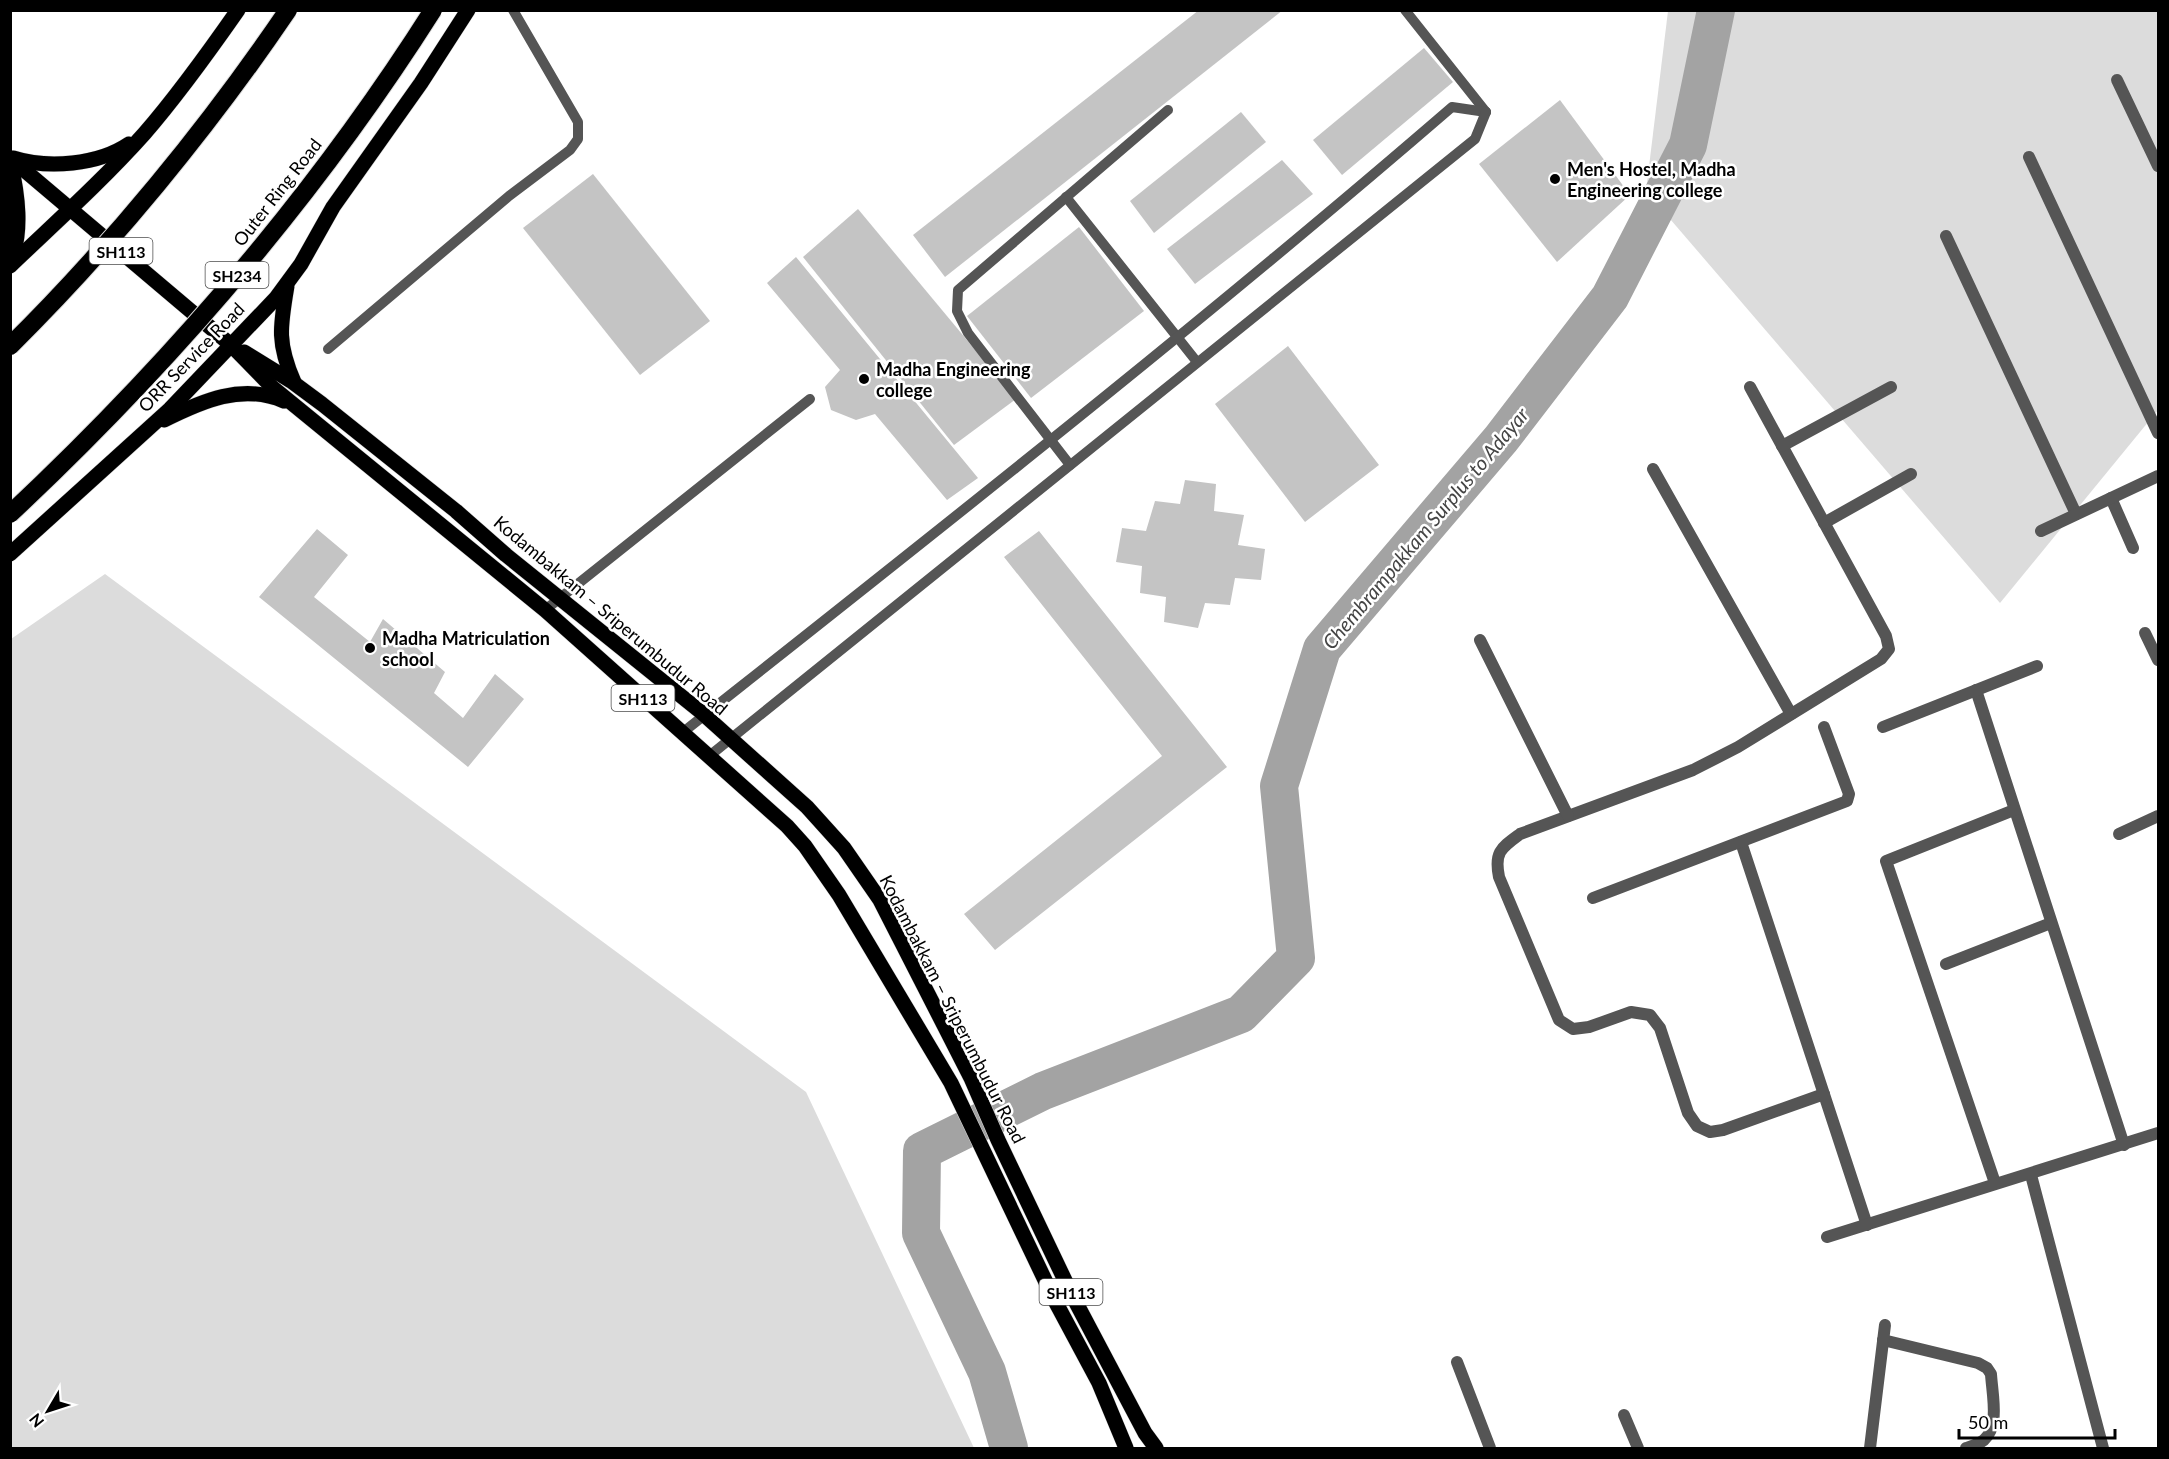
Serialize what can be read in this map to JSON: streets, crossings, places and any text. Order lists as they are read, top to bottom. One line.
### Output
{"streets":{"highway":["Outer Ring Road","SH234"],"main road":["SH113","ORR Service Road","Kodambakkam – Sriperumbudur Road"]},"crossings":[["ORR Service Road","Kodambakkam – Sriperumbudur Road"]],"water":["Chembrampakkam Surplus to Adayar"],"places":["Men's Hostel, Madha Engineering college","Madha Engineering college","Madha Matriculation school"],"scale_bar":"50 m","north":"bottom left"}
